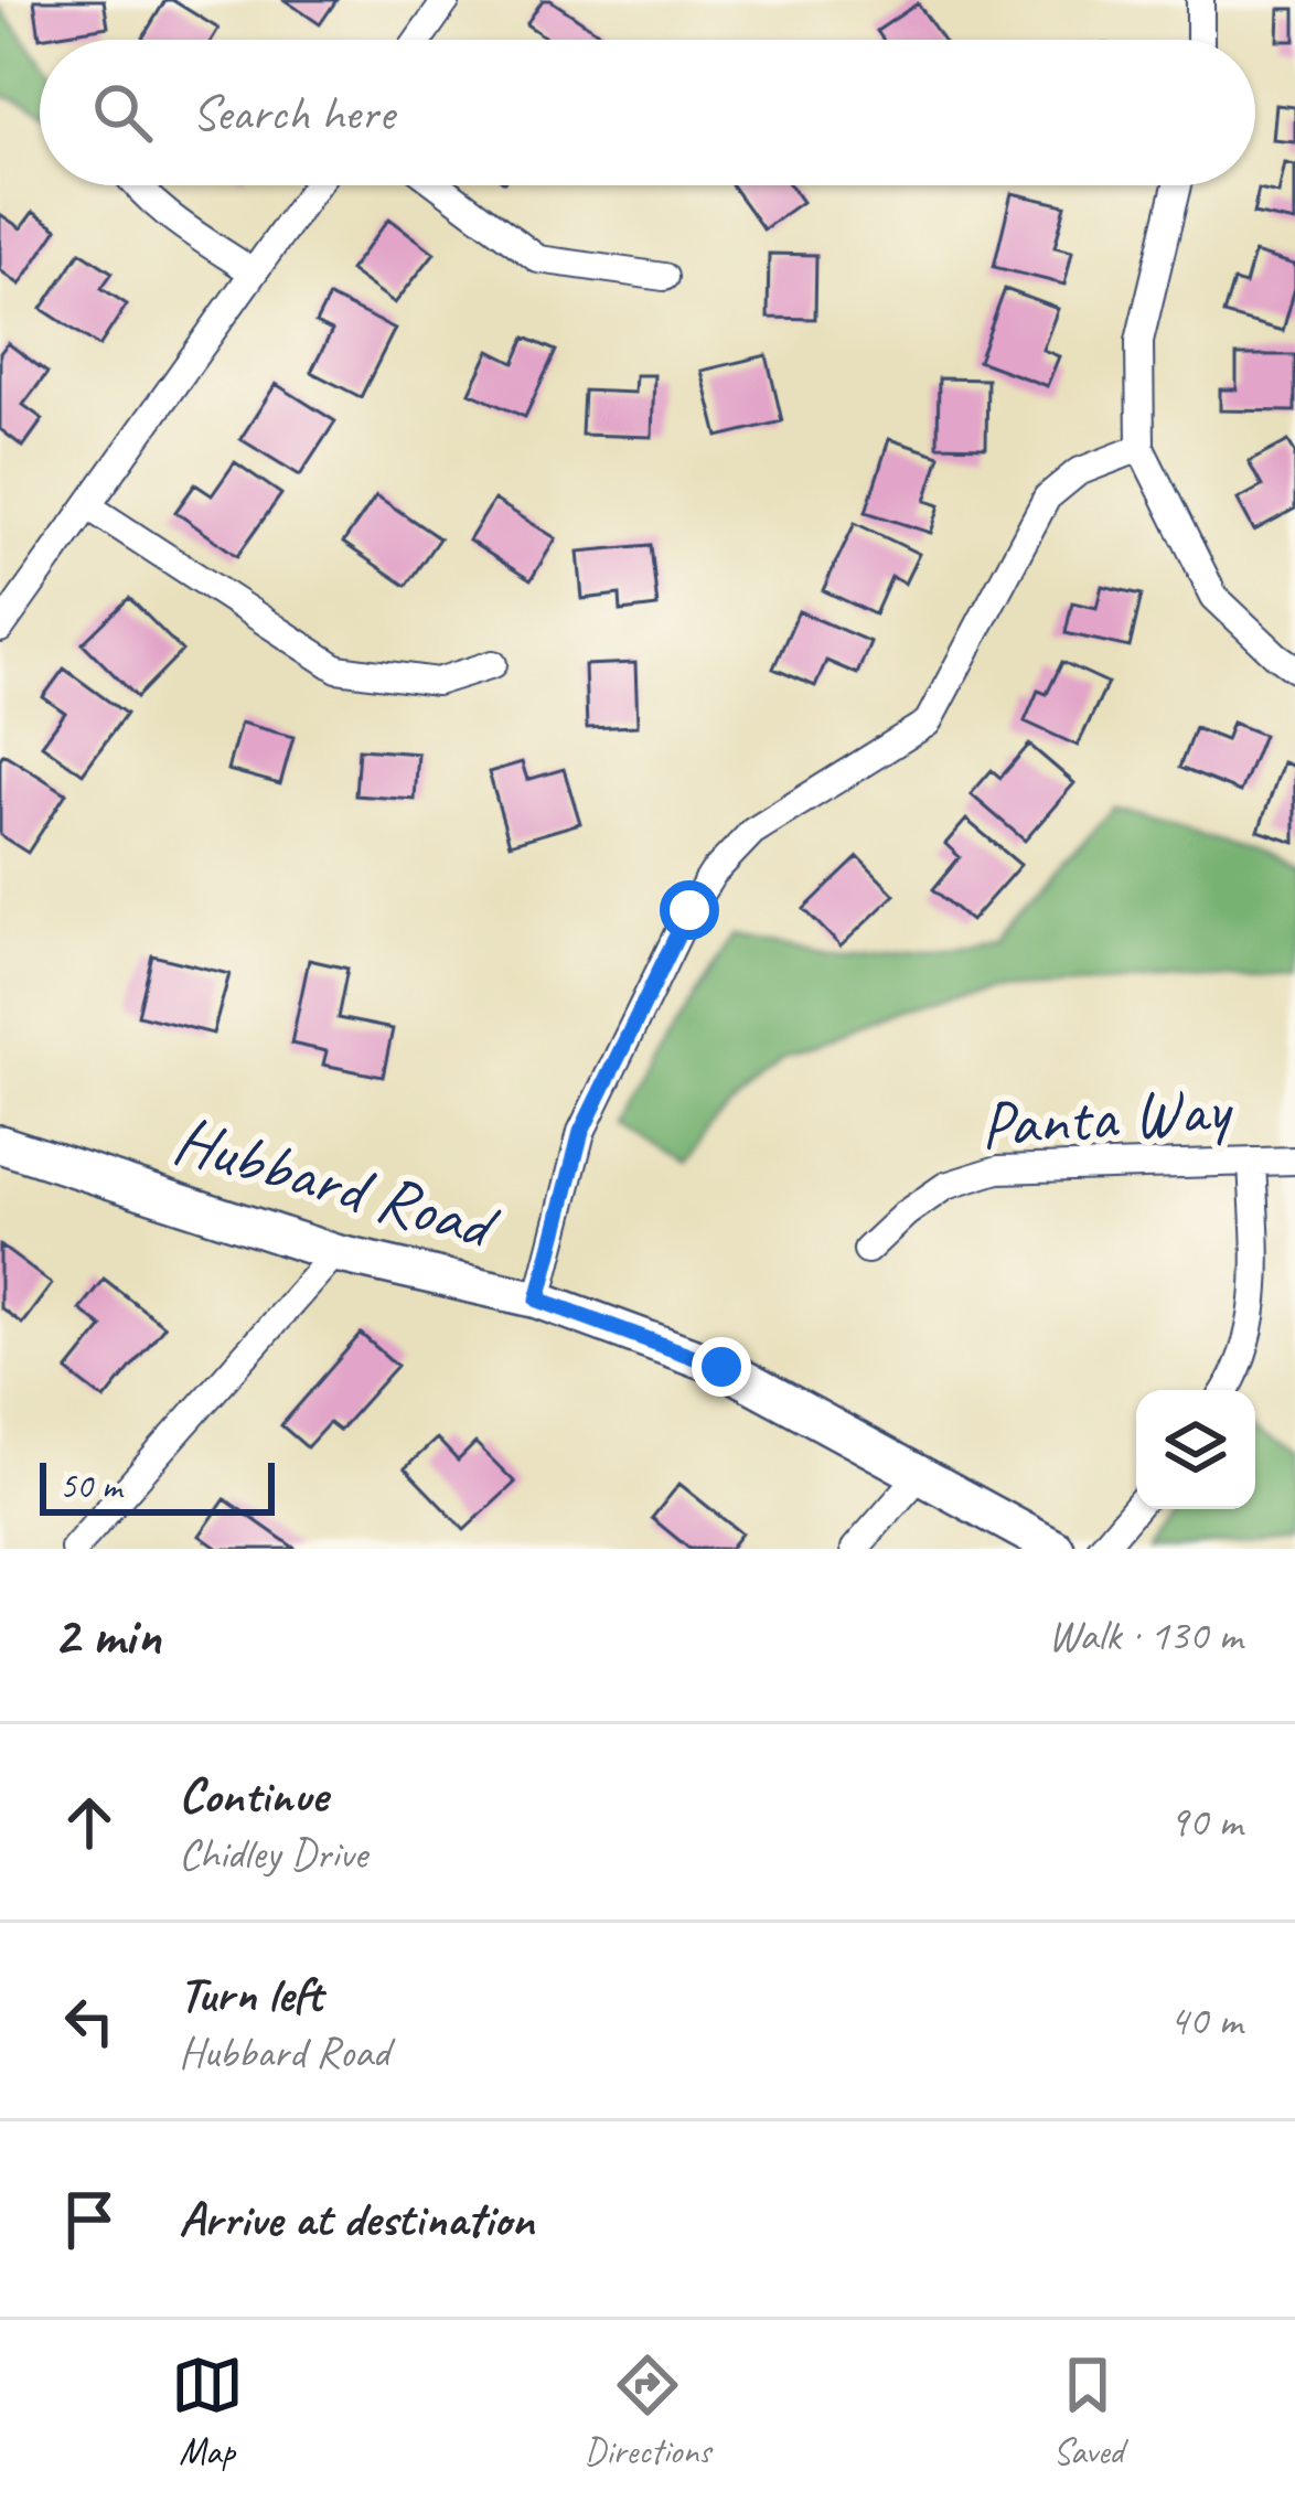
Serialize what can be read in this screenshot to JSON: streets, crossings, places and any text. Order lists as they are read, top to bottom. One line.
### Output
{"streets":{"main road":["Hubbard Road"],"street":["Panta Way"]},"scale_bar":"50 m","page":{"search":"Search here","scale":"50 m","heading":["2 min","Walk · 130 m"],"list":[["Continue","Chidley Drive","90 m"],["Turn left","Hubbard Road","40 m"],"Arrive at destination"],"nav":["Map","Directions","Saved"]}}
